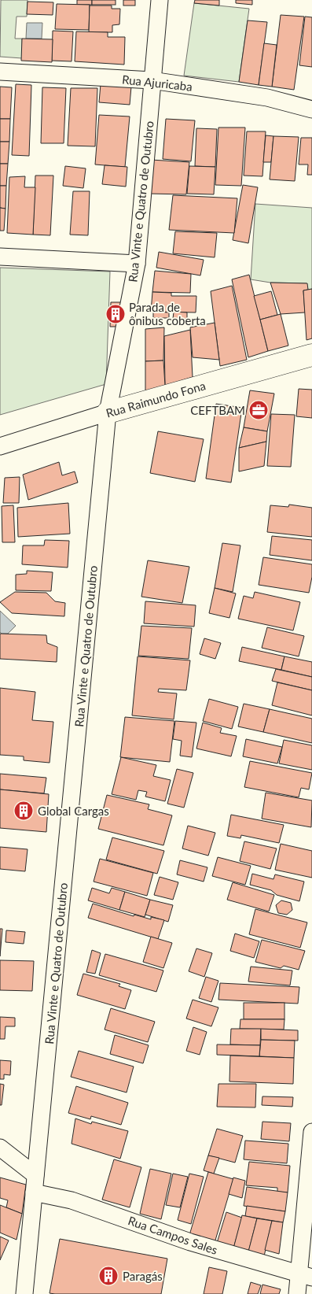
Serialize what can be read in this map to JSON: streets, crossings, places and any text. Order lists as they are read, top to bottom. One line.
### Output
{"streets":{"street":["Rua Ajuricaba","Rua Vinte e Quatro de Outubro","Rua Raimundo Fona","Rua Campos Sales"]},"crossings":[["Rua Ajuricaba","Rua Vinte e Quatro de Outubro"],["Rua Vinte e Quatro de Outubro","Rua Raimundo Fona"],["Rua Vinte e Quatro de Outubro","Rua Campos Sales"]],"places":{"building":["Parada de ônibus coberta","Global Cargas","Paragás"],"office":["CEFTBAM"]}}
